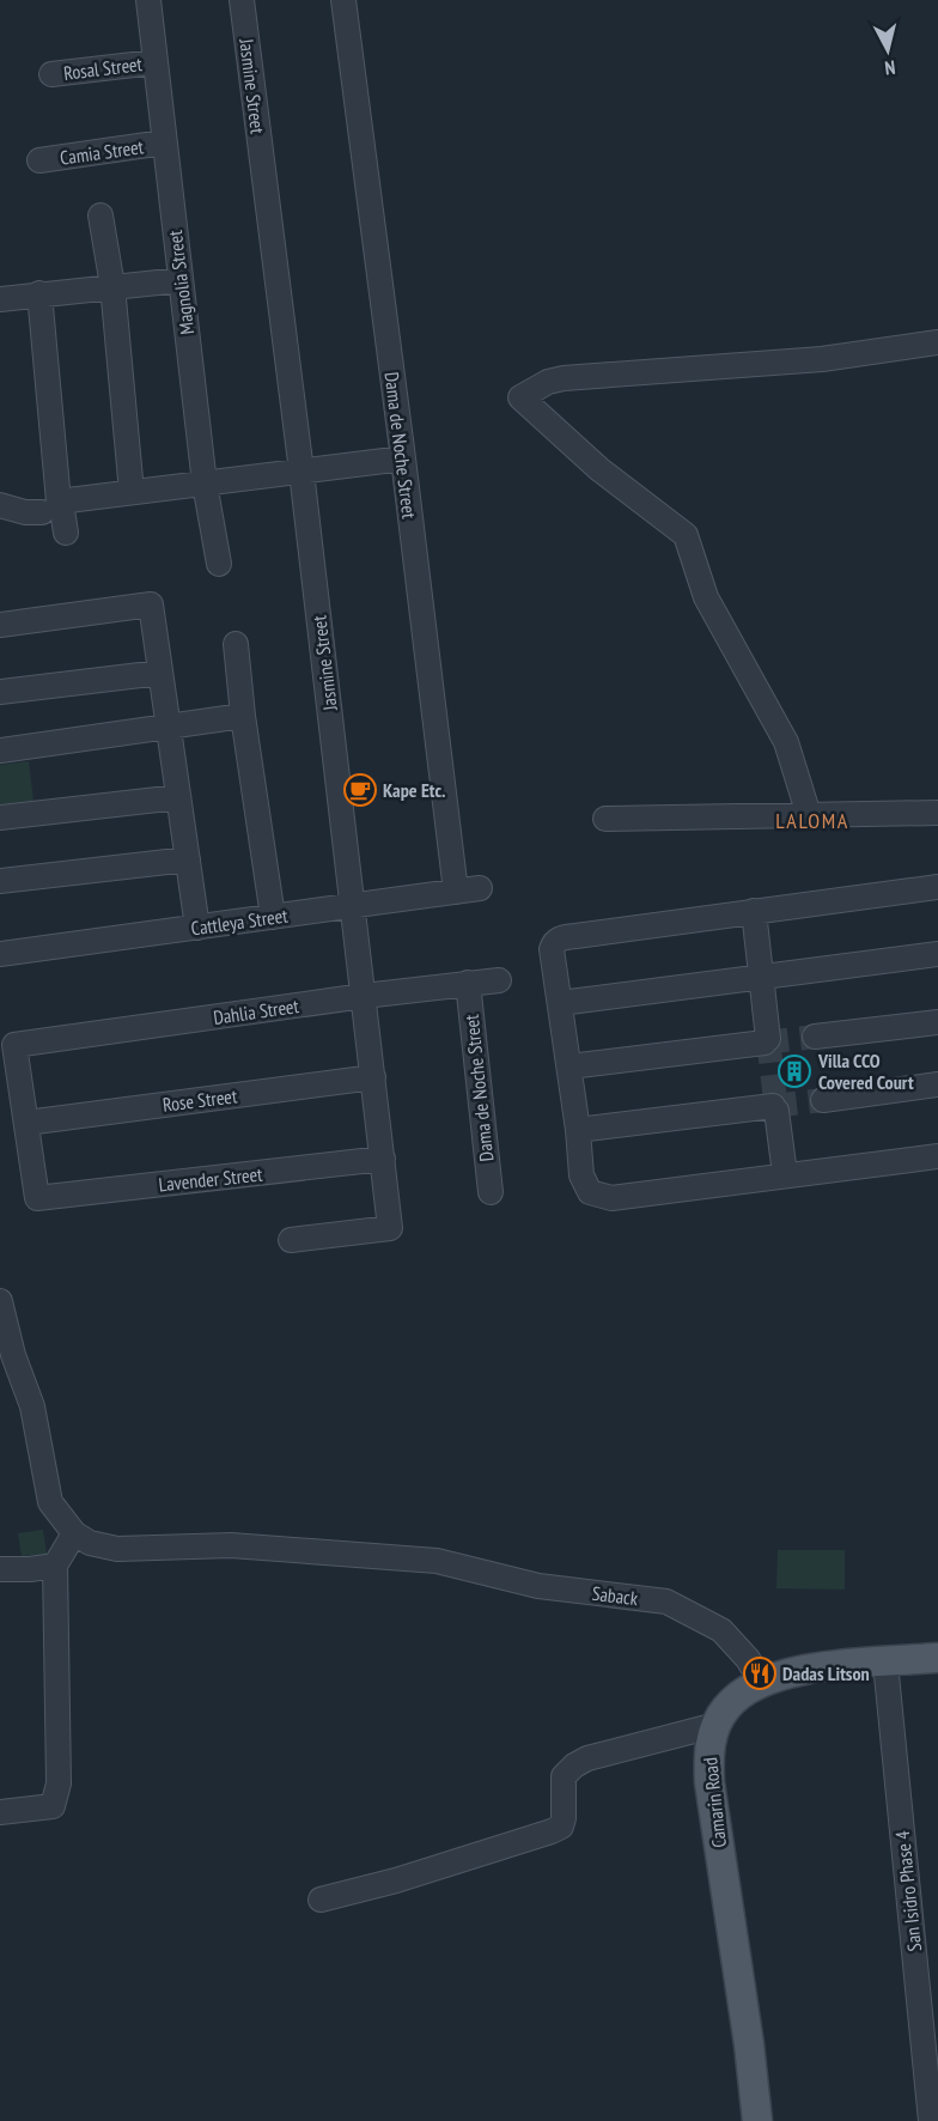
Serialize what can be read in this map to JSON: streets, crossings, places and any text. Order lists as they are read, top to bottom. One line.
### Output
{"streets":{"main road":["Camarin Road"],"street":["Rosal Street","Jasmine Street","Camia Street","Magnolia Street","Dama de Noche Street","Cattleya Street","Dahlia Street","Rose Street","Lavender Street","Saback","San Isidro Phase 4"]},"crossings":[["Rosal Street","Magnolia Street"],["Jasmine Street","Cattleya Street"],["Jasmine Street","Dahlia Street"],["Jasmine Street","Rose Street"],["Jasmine Street","Lavender Street"],["Camia Street","Magnolia Street"],["Dama de Noche Street","Cattleya Street"],["Dama de Noche Street","Dahlia Street"],["Dahlia Street","Rose Street"],["Dahlia Street","Lavender Street"],["Rose Street","Lavender Street"],["Saback","Camarin Road"],["Camarin Road","San Isidro Phase 4"]],"districts":["LALOMA"],"places":{"cafe":["Kape Etc."],"building":["Villa CCO Covered Court"],"restaurant":["Dadas Litson"]},"north":"bottom"}
